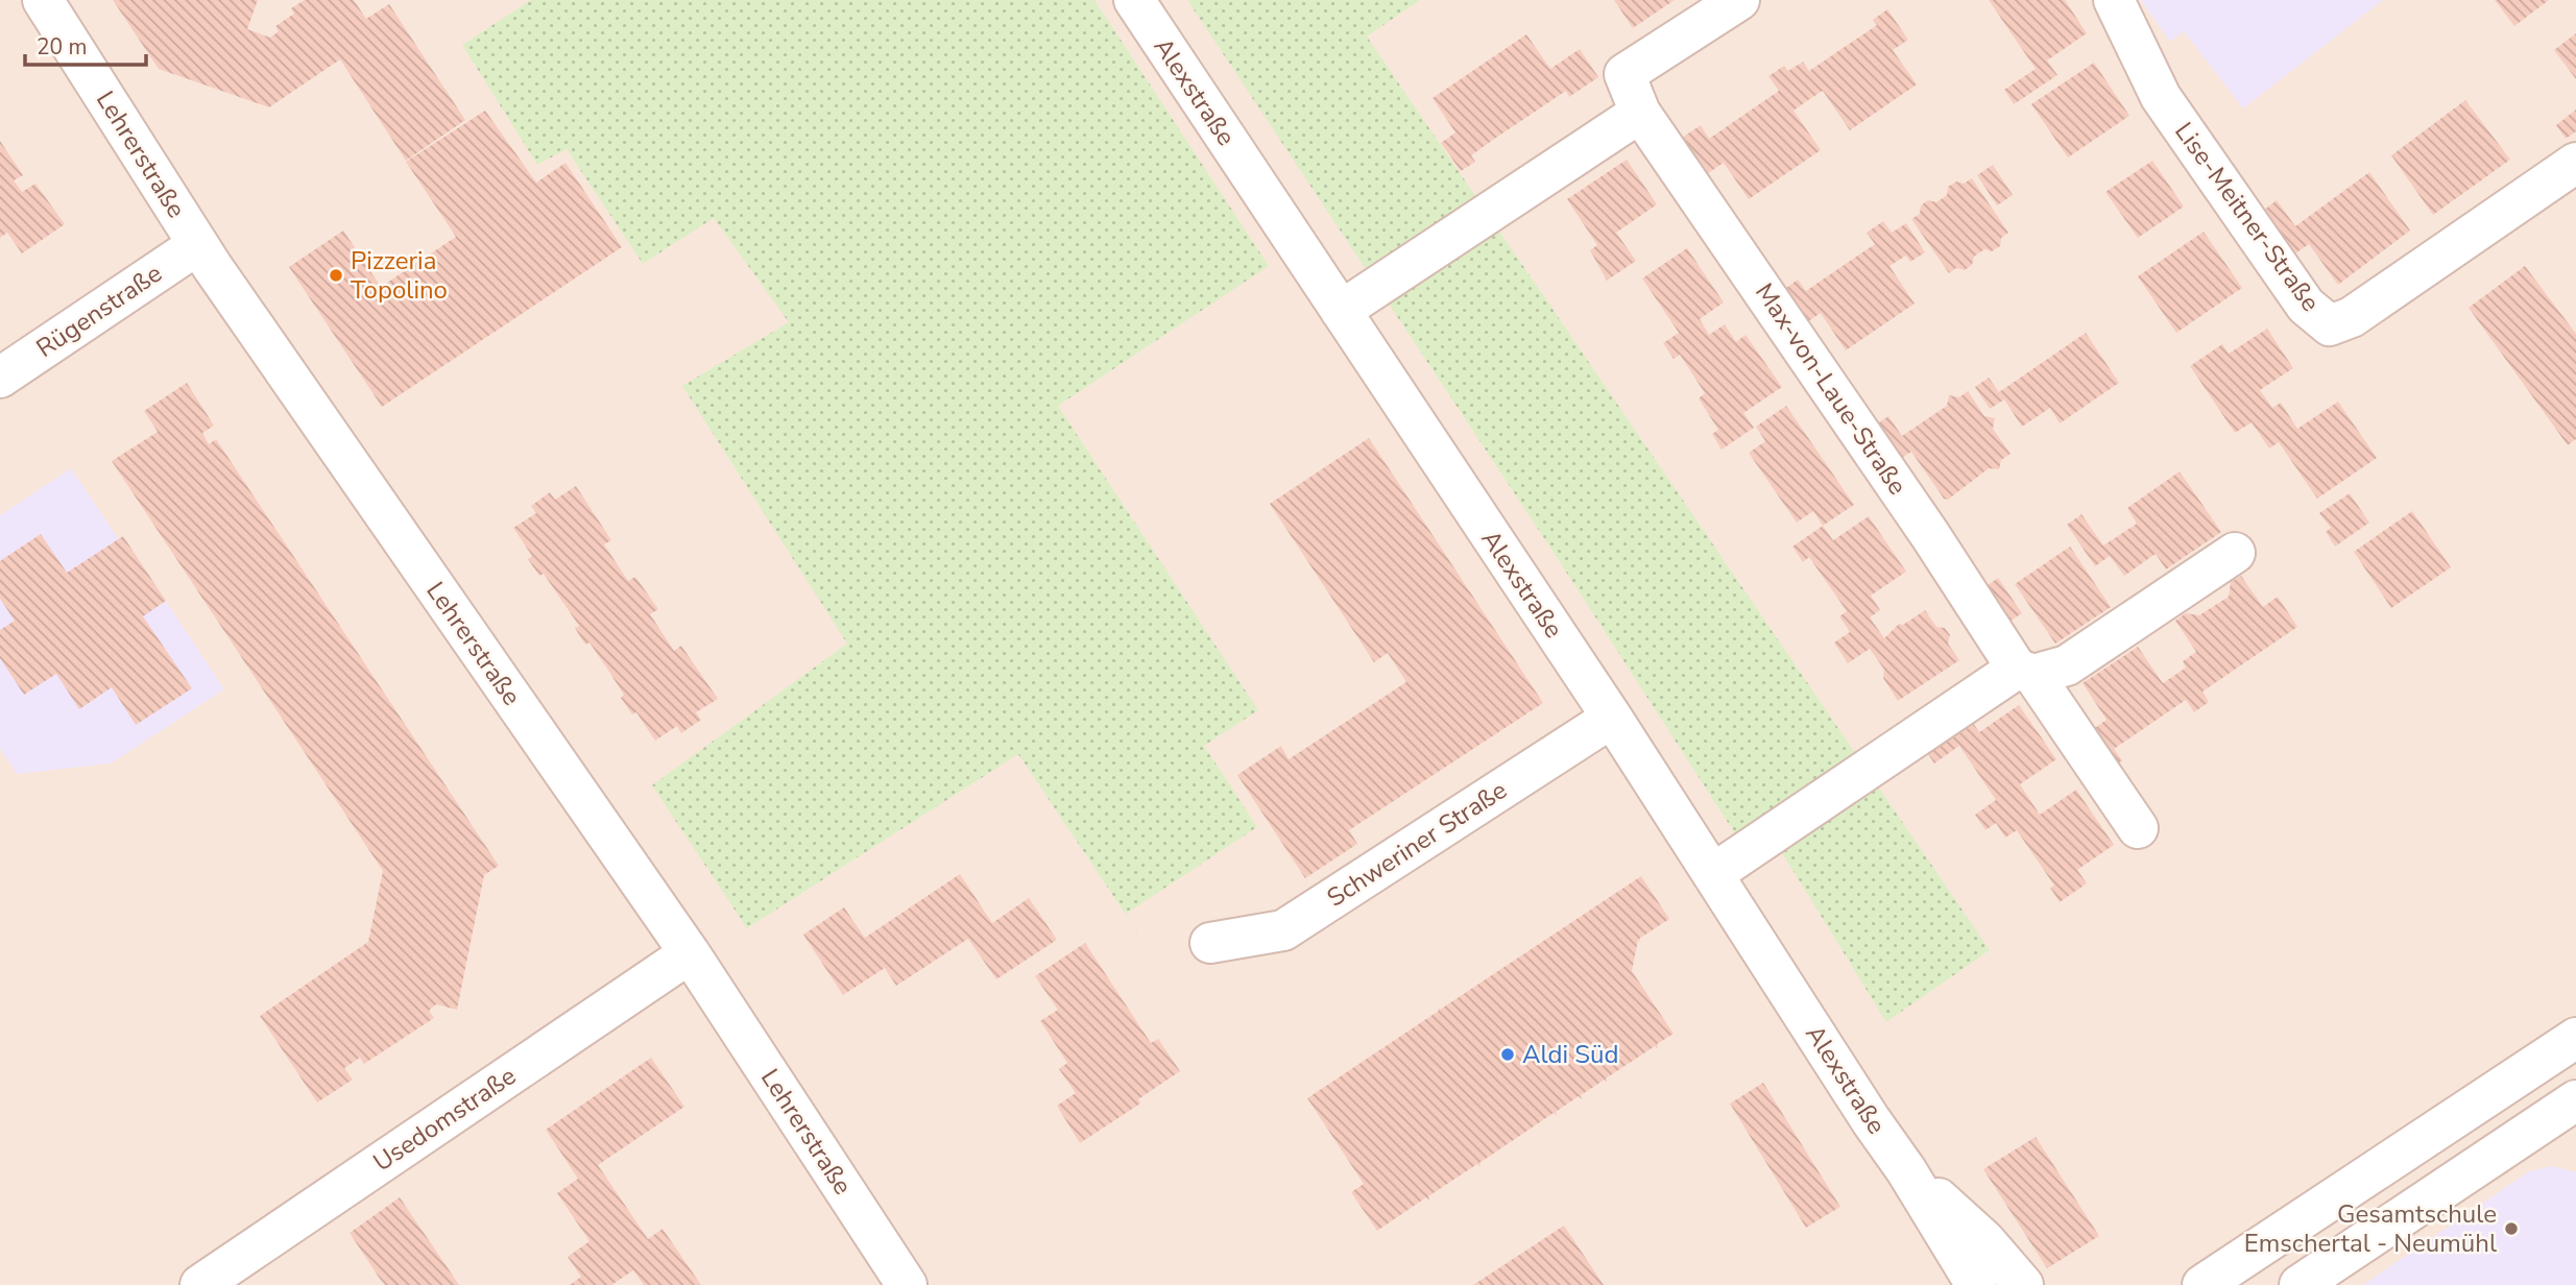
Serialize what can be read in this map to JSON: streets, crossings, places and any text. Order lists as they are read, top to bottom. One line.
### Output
{"streets":{"street":["Alexstraße","Lehrerstraße","Lise-Meitner-Straße","Rügenstraße","Max-von-Laue-Straße","Schweriner Straße","Usedomstraße"]},"crossings":[["Alexstraße","Schweriner Straße"],["Lehrerstraße","Rügenstraße"],["Lehrerstraße","Usedomstraße"]],"places":["Pizzeria Topolino","Aldi Süd","Gesamtschule Emschertal - Neumühl"],"scale_bar":"20 m"}
